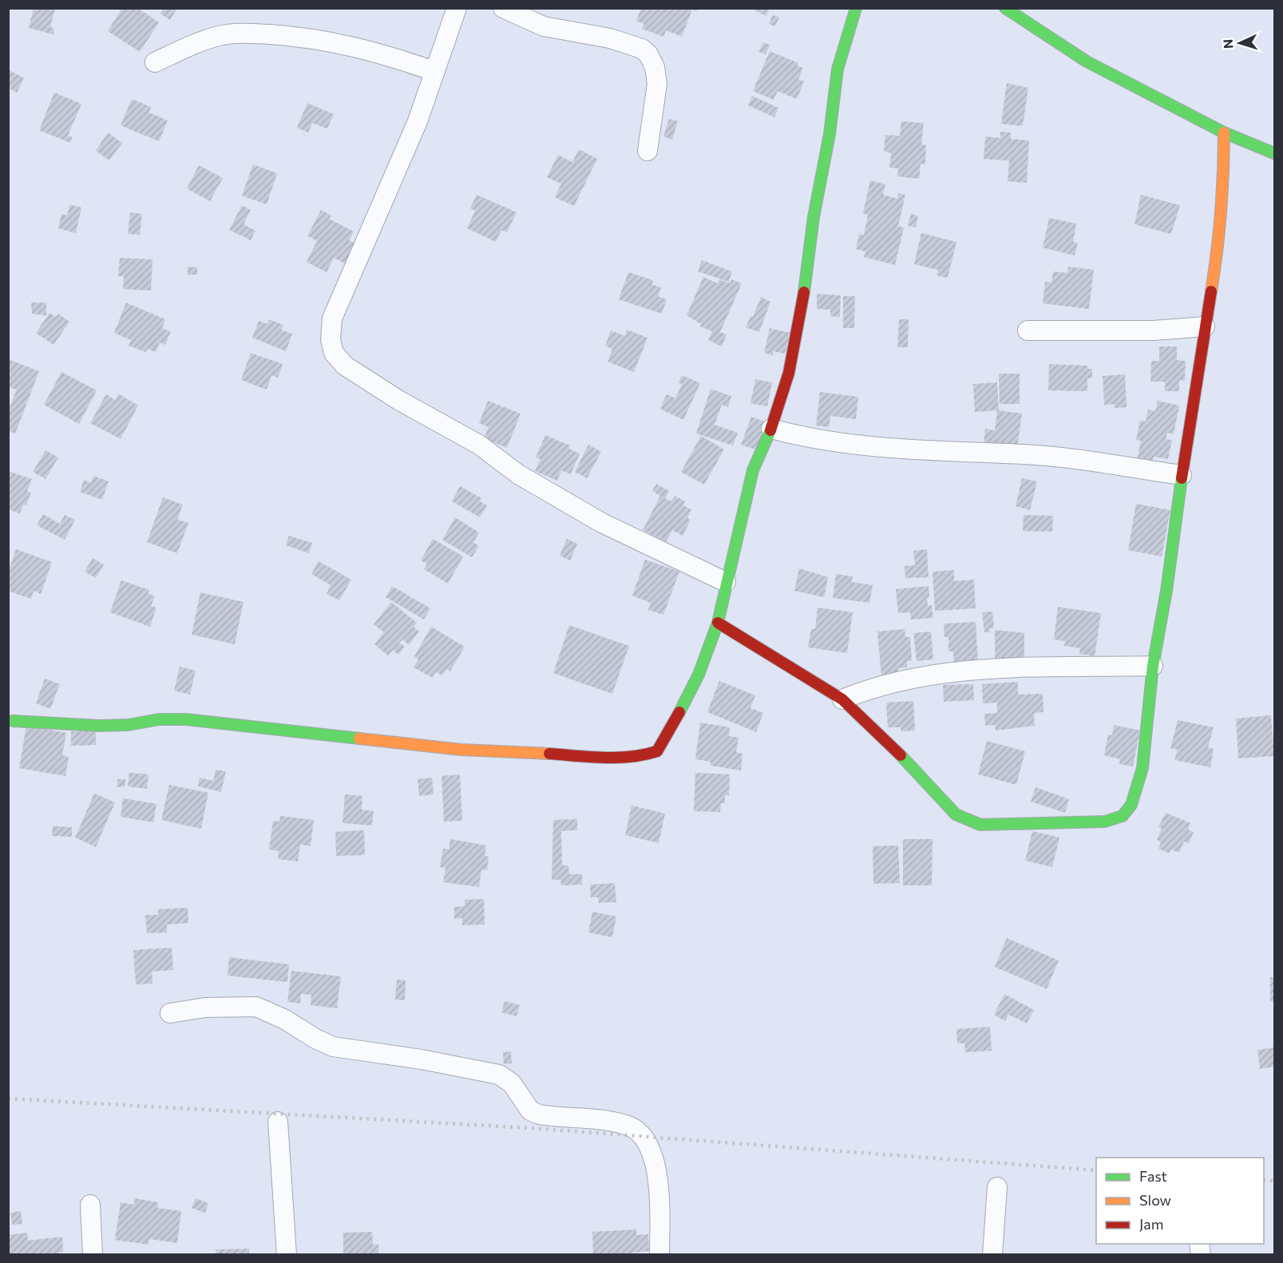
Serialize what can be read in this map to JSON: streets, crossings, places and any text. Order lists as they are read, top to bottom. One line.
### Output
{"legend":["Fast","Slow","Jam"],"north":"left"}
